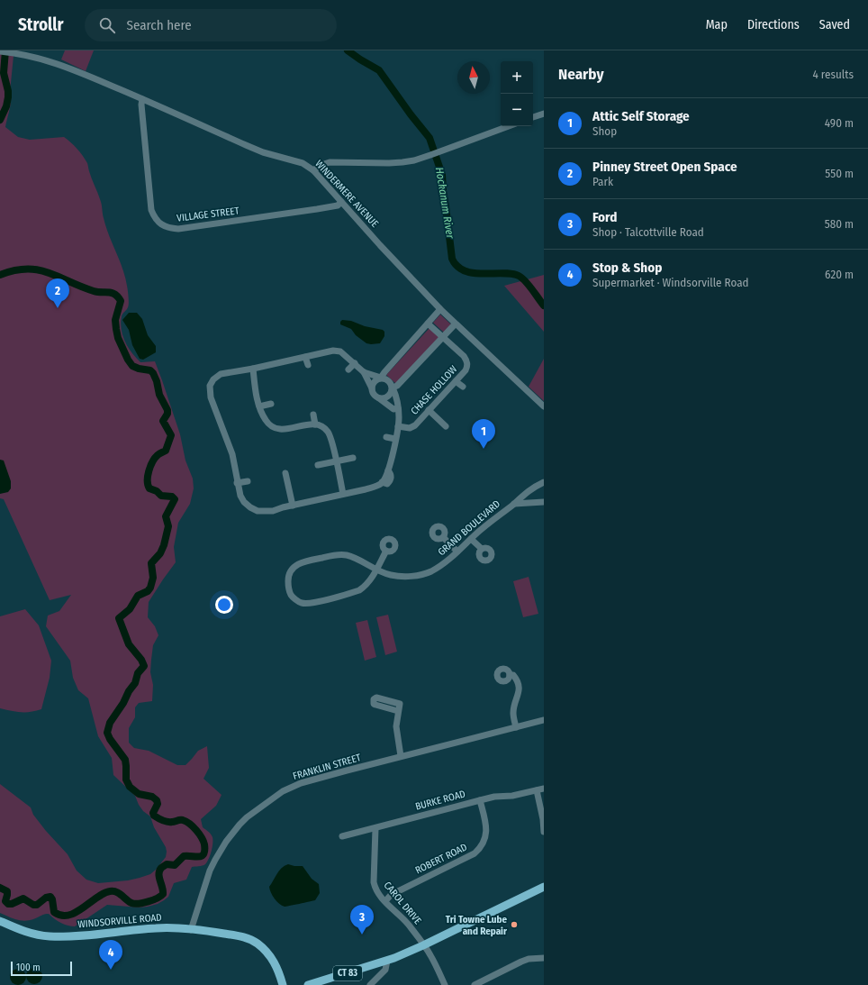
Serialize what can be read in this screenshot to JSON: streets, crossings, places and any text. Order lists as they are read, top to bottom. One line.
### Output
{"streets":{"main road":["WINDSORVILLE ROAD","CT 83"],"street":["WINDERMERE AVENUE","VILLAGE STREET","CHASE HOLLOW","GRAND BOULEVARD","FRANKLIN STREET","BURKE ROAD","ROBERT ROAD","CAROL DRIVE"]},"crossings":[["WINDERMERE AVENUE","VILLAGE STREET"],["FRANKLIN STREET","WINDSORVILLE ROAD"],["BURKE ROAD","ROBERT ROAD"],["BURKE ROAD","CAROL DRIVE"],["ROBERT ROAD","CAROL DRIVE"]],"water":["Hockanum River"],"places":["Tri Towne Lube and Repair"],"scale_bar":"100 m","north":"top","page":{"header":"Strollr","search":"Search here","nav":["Map","Directions","Saved"],"heading":["Nearby","4 results"],"map_buttons":["+","−"],"list":[{"mark":"1","name":"Attic Self Storage","note":"Shop","value":"490 m"},{"mark":"2","name":"Pinney Street Open Space","note":"Park","value":"550 m"},{"mark":"3","name":"Ford","note":"Shop · Talcottville Road","value":"580 m"},{"mark":"4","name":"Stop & Shop","note":"Supermarket · Windsorville Road","value":"620 m"}],"pins":["2","1","3","4"],"scale":"100 m"}}
